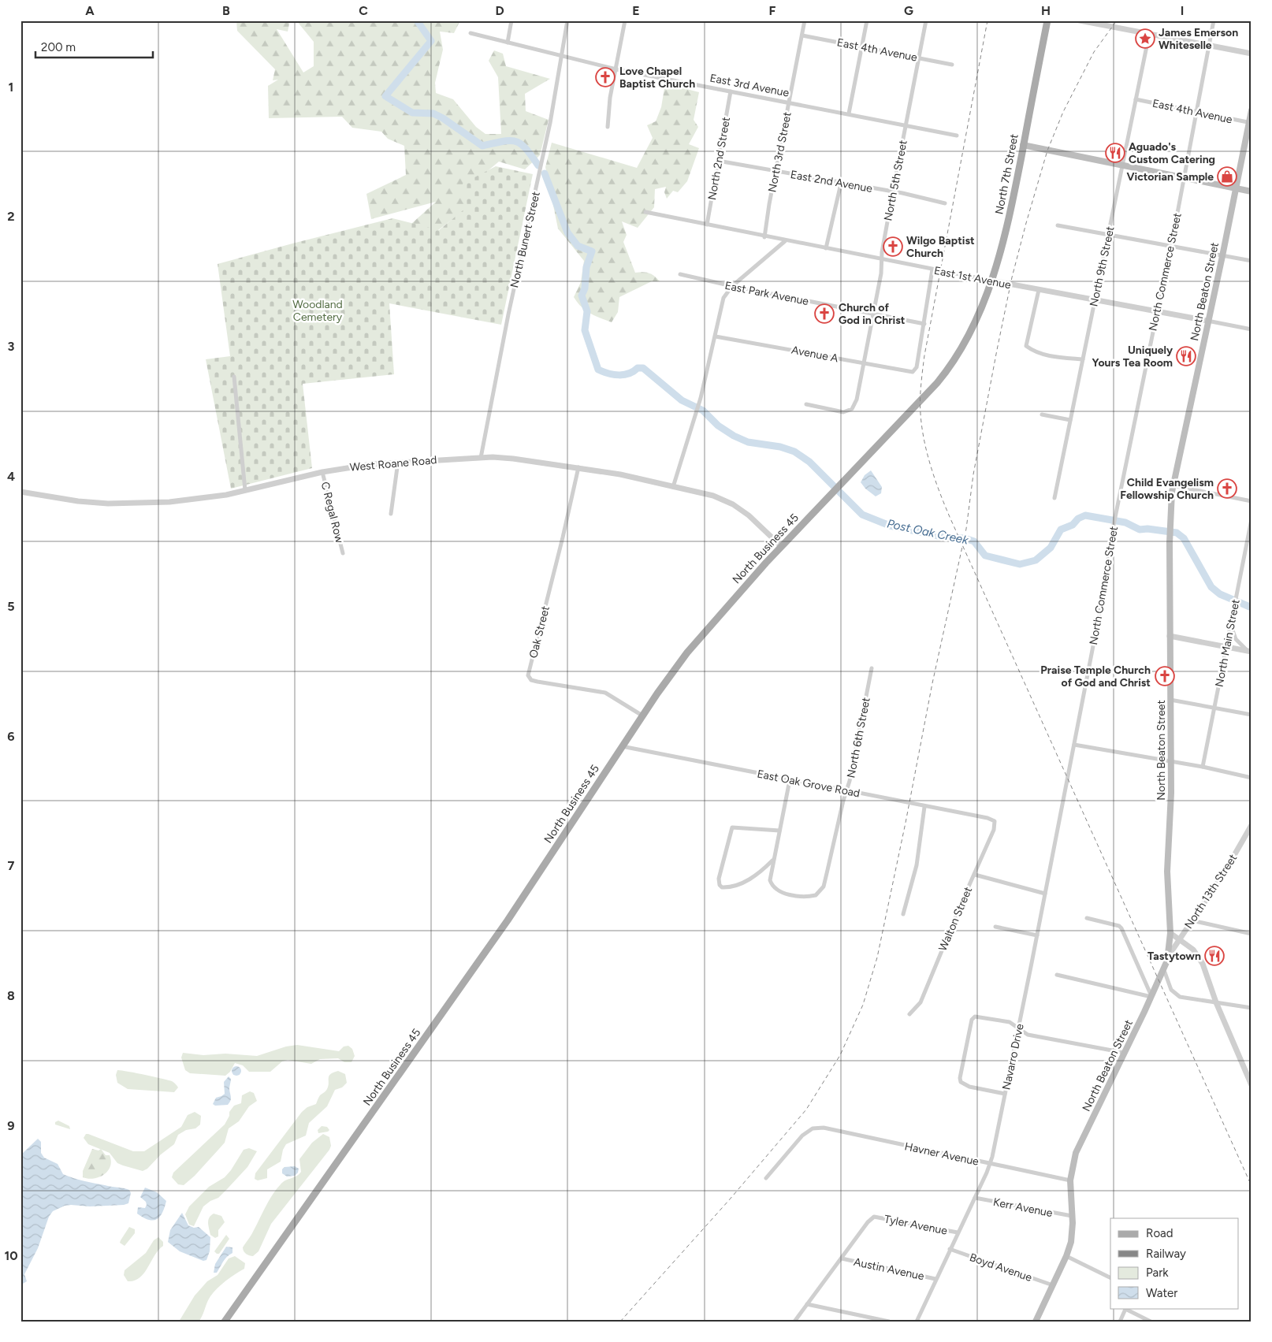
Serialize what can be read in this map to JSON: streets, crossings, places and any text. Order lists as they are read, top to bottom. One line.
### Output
{"streets":{"main road":["North 7th Street","North Beaton Street","North Business 45"],"street":["East 4th Avenue","East 3rd Avenue","North 3rd Street","North 2nd Street","North 5th Street","East 2nd Avenue","North Bunert Street","North 9th Street","North Commerce Street","East 1st Avenue","East Park Avenue","Avenue A","West Roane Road","C Regal Row","Oak Street","North Main Street","North 6th Street","East Oak Grove Road","North 13th Street","Walton Street","Navarro Drive","Havner Avenue","Kerr Avenue","Tyler Avenue","Boyd Avenue","Austin Avenue"]},"crossings":[["East 4th Avenue","North 3rd Street"],["East 4th Avenue","North 5th Street"],["East 4th Avenue","North 9th Street"],["East 4th Avenue","North Commerce Street"],["East 4th Avenue","North Beaton Street"],["East 3rd Avenue","North 3rd Street"],["East 3rd Avenue","North 2nd Street"],["East 3rd Avenue","North 5th Street"],["East 3rd Avenue","North Bunert Street"],["North 3rd Street","East 2nd Avenue"],["North 3rd Street","East 1st Avenue"],["North 2nd Street","East 2nd Avenue"],["North 2nd Street","East 1st Avenue"],["North 7th Street","East 1st Avenue"],["North 7th Street","North Business 45"],["North 5th Street","East 2nd Avenue"],["North 5th Street","East 1st Avenue"],["North 5th Street","East Park Avenue"],["North 5th Street","Avenue A"],["North Bunert Street","West Roane Road"],["North 9th Street","East 1st Avenue"],["North Commerce Street","East 1st Avenue"],["North Commerce Street","Navarro Drive"],["East 1st Avenue","North Beaton Street"],["North Beaton Street","North 13th Street"],["North Beaton Street","Havner Avenue"],["North Beaton Street","Kerr Avenue"],["North Beaton Street","Boyd Avenue"],["East Park Avenue","Avenue A"],["West Roane Road","C Regal Row"],["West Roane Road","North Business 45"],["West Roane Road","Oak Street"],["North Business 45","Oak Street"],["North Business 45","East Oak Grove Road"],["North 6th Street","East Oak Grove Road"],["East Oak Grove Road","Walton Street"],["Navarro Drive","Havner Avenue"],["Navarro Drive","Kerr Avenue"],["Navarro Drive","Tyler Avenue"],["Navarro Drive","Boyd Avenue"],["Navarro Drive","Austin Avenue"],["Tyler Avenue","Austin Avenue"]],"water":["Post Oak Creek"],"parks":["Woodland Cemetery"],"places":{"place":["James Emerson Whiteselle"],"church":["Love Chapel Baptist Church","Wilgo Baptist Church","Church of God in Christ","Child Evangelism Fellowship Church","Praise Temple Church of God and Christ"],"restaurant":["Aguado's Custom Catering","Uniquely Yours Tea Room","Tastytown"],"shop":["Victorian Sample"]},"legend":["Road","Railway","Park","Water"],"scale_bar":"200 m","grid":{"columns":["A","B","C","D","E","F","G","H","I"],"rows":["1","2","3","4","5","6","7","8","9","10"]}}
